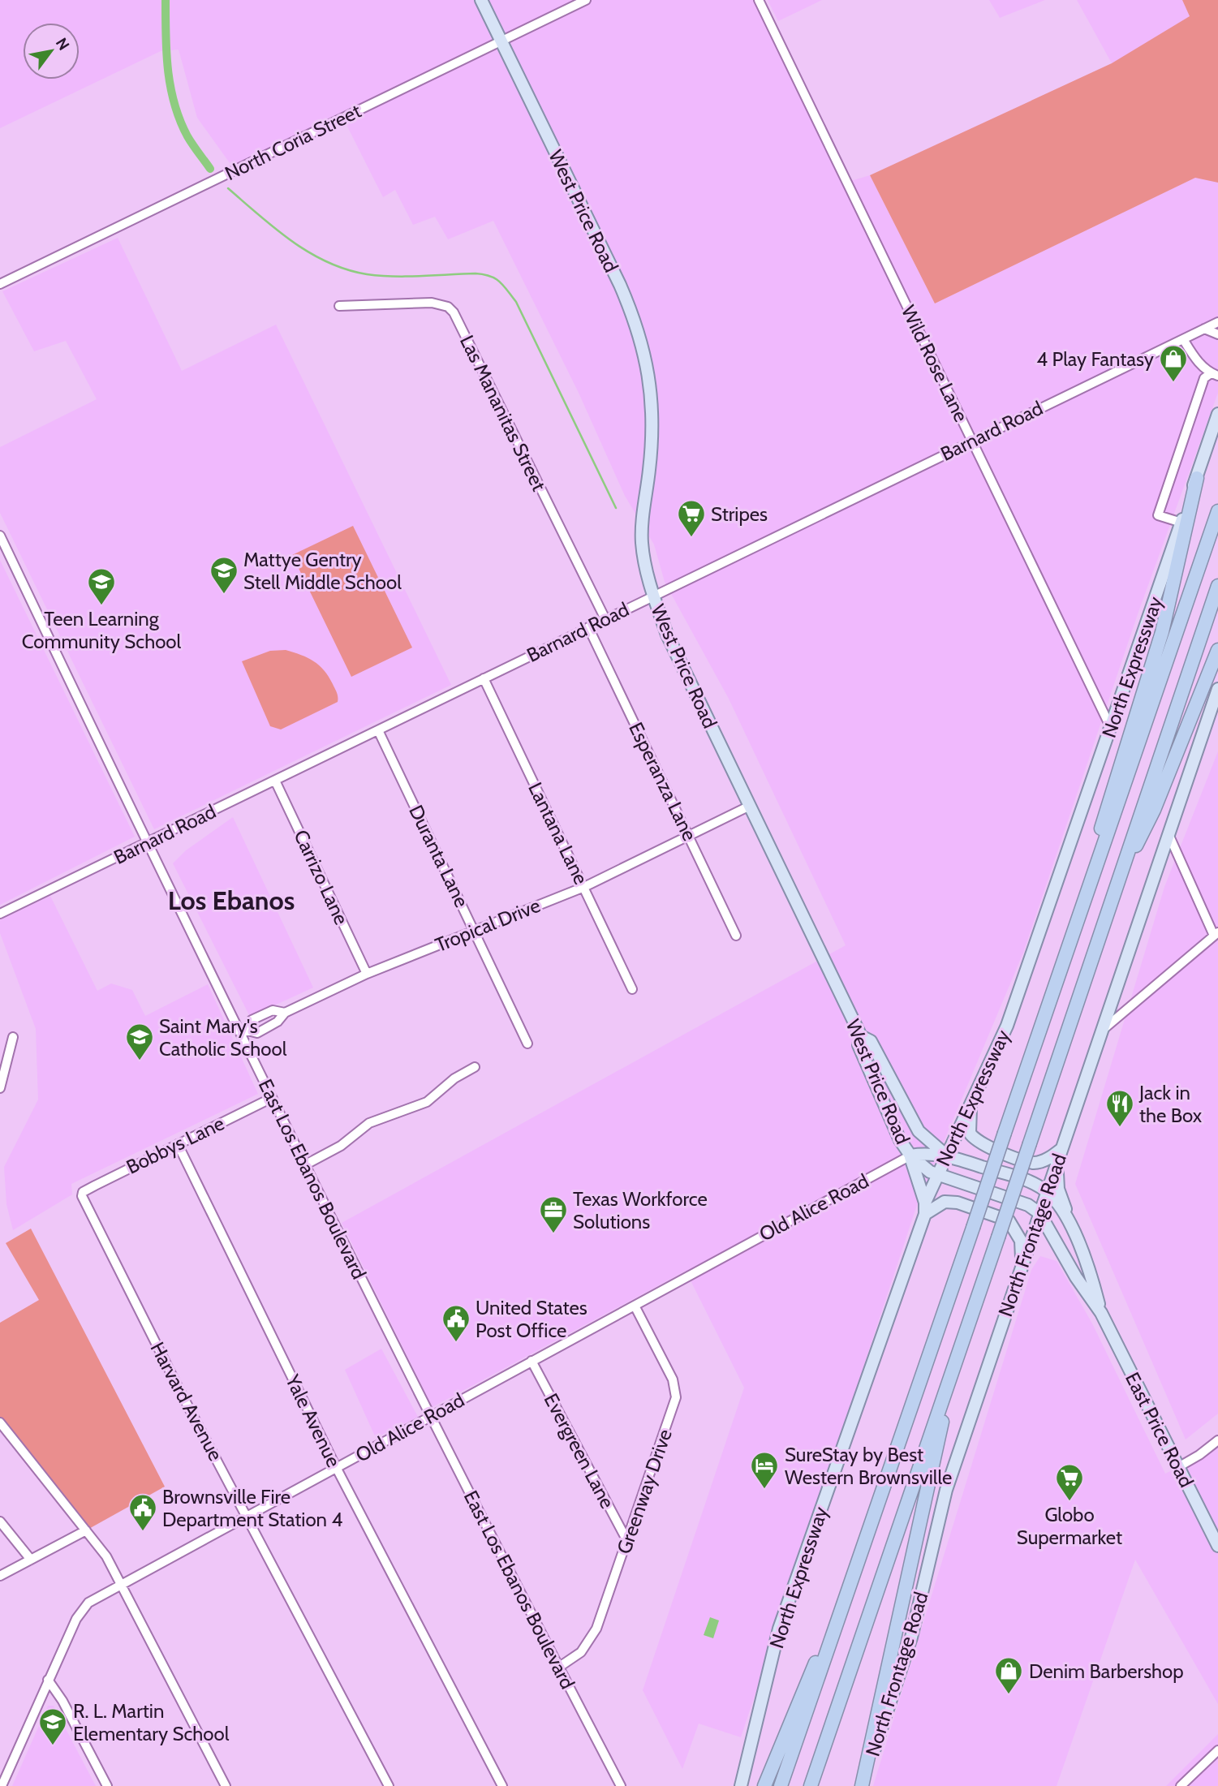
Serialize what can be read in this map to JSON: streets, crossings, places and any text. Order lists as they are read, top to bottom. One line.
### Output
{"streets":{"highway":["North Expressway"],"main road":["West Price Road","North Frontage Road","East Price Road"],"street":["North Coria Street","Wild Rose Lane","Las Mananitas Street","Barnard Road","Esperanza Lane","Lantana Lane","Duranta Lane","Carrizo Lane","Tropical Drive","Bobbys Lane","East Los Ebanos Boulevard","Old Alice Road","Harvard Avenue","Yale Avenue","Evergreen Lane","Greenway Drive"]},"crossings":[["North Coria Street","West Price Road"],["West Price Road","Barnard Road"],["West Price Road","North Expressway"],["West Price Road","Tropical Drive"],["West Price Road","Old Alice Road"],["Wild Rose Lane","Barnard Road"],["Wild Rose Lane","North Expressway"],["Las Mananitas Street","Barnard Road"],["Barnard Road","Esperanza Lane"],["Barnard Road","Lantana Lane"],["Barnard Road","Duranta Lane"],["Barnard Road","Carrizo Lane"],["Barnard Road","East Los Ebanos Boulevard"],["North Expressway","East Price Road"],["Esperanza Lane","Tropical Drive"],["Lantana Lane","Tropical Drive"],["Duranta Lane","Tropical Drive"],["Carrizo Lane","Tropical Drive"],["Tropical Drive","East Los Ebanos Boulevard"],["Bobbys Lane","East Los Ebanos Boulevard"],["Bobbys Lane","Harvard Avenue"],["Bobbys Lane","Yale Avenue"],["East Los Ebanos Boulevard","Old Alice Road"],["East Los Ebanos Boulevard","Greenway Drive"],["Old Alice Road","Harvard Avenue"],["Old Alice Road","Yale Avenue"],["Old Alice Road","Evergreen Lane"],["Old Alice Road","Greenway Drive"],["North Frontage Road","East Price Road"],["Evergreen Lane","Greenway Drive"]],"districts":["Los Ebanos"],"places":{"shop":["4 Play Fantasy","Denim Barbershop"],"supermarket":["Stripes","Globo Supermarket"],"school or university":["Mattye Gentry Stell Middle School","Teen Learning Community School","Saint Mary's Catholic School","R. L. Martin Elementary School"],"restaurant":["Jack in the Box"],"office":["Texas Workforce Solutions"],"public building":["United States Post Office","Brownsville Fire Department Station 4"],"hotel":["SureStay by Best Western Brownsville"]},"north":"top right"}
